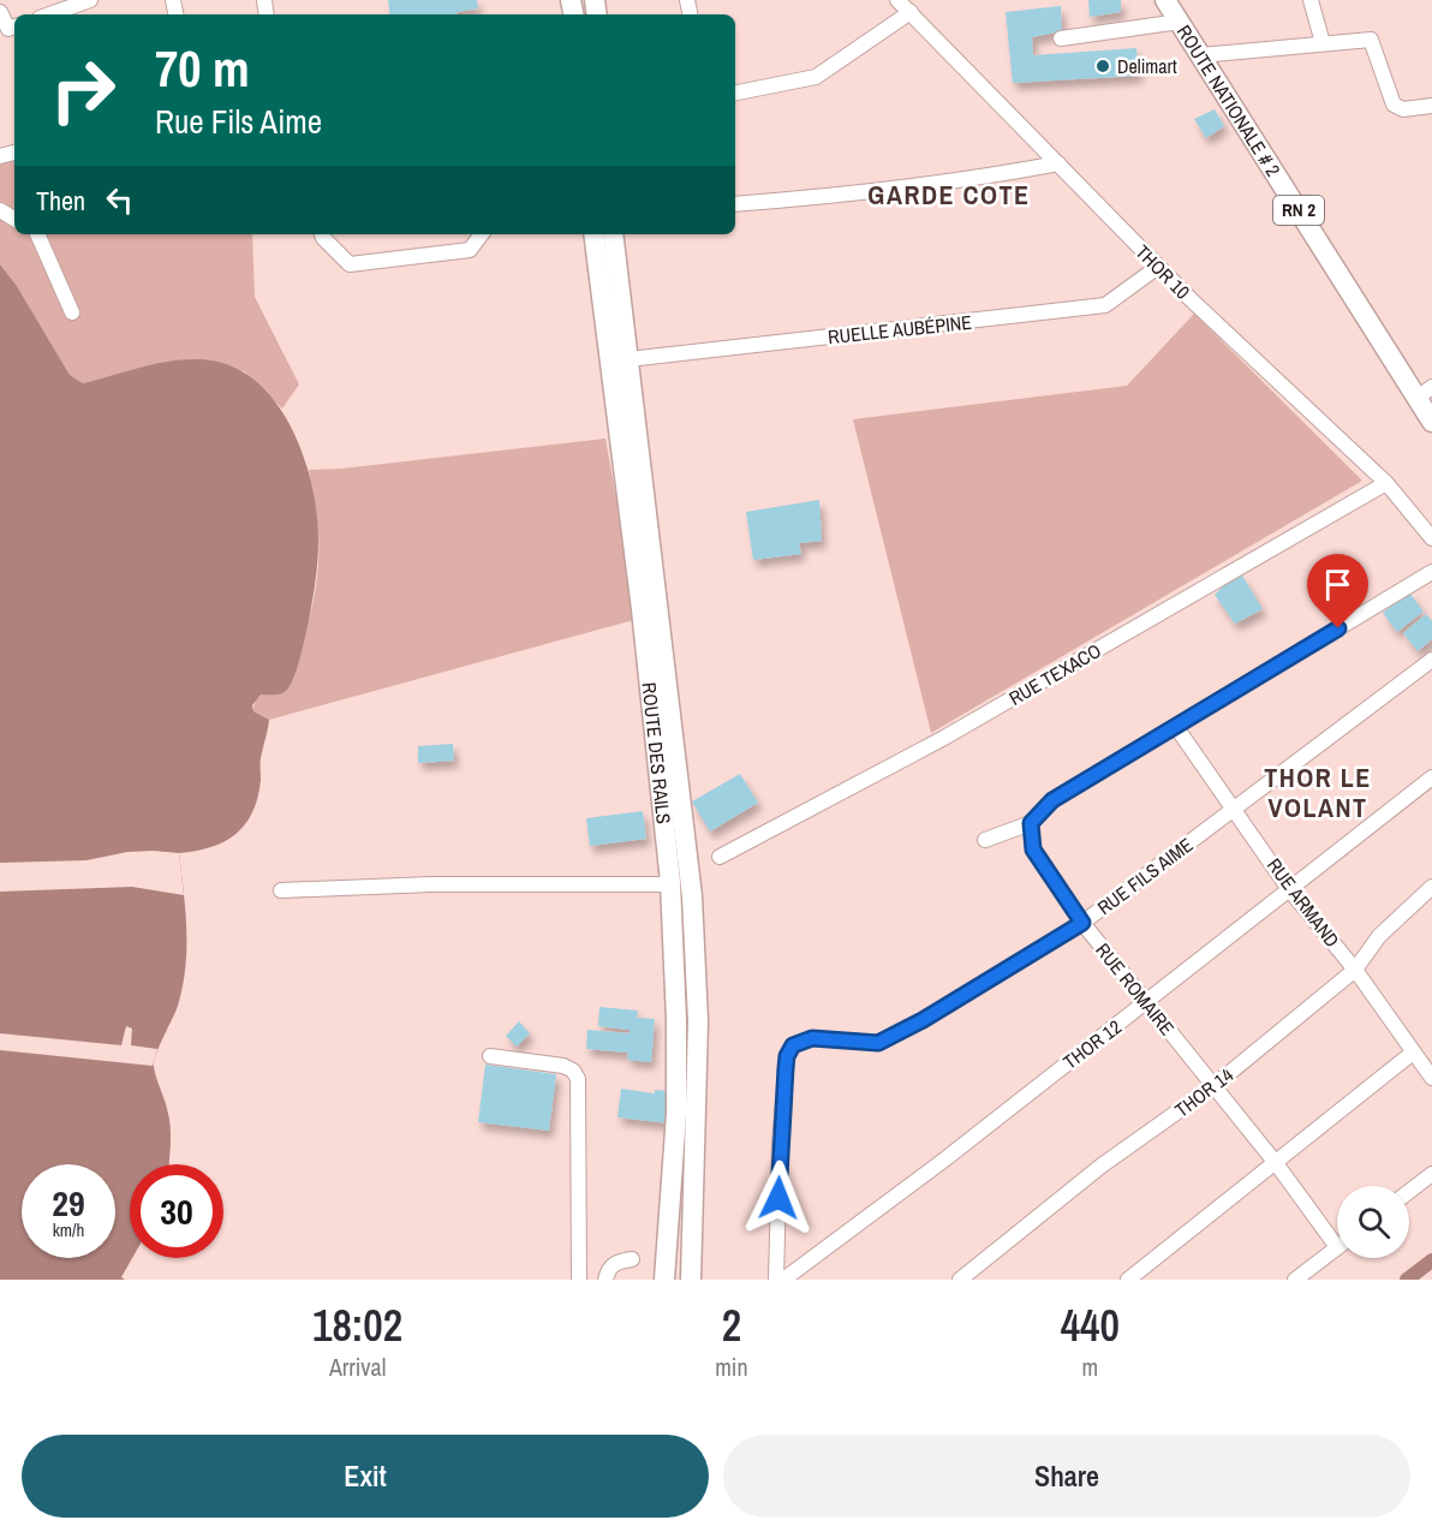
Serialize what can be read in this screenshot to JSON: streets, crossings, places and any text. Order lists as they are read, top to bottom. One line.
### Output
{"streets":{"main road":["ROUTE NATIONALE # 2","RN 2","ROUTE DES RAILS"],"street":["THOR 10","RUELLE AUBÉPINE","RUE TEXACO","RUE FILS AIME","RUE ARMAND","RUE ROMAIRE","THOR 12","THOR 14"]},"crossings":[["THOR 10","RUELLE AUBÉPINE"],["THOR 10","RUE TEXACO"],["RUELLE AUBÉPINE","ROUTE DES RAILS"],["RUE FILS AIME","RUE ARMAND"],["RUE FILS AIME","RUE ROMAIRE"],["RUE ARMAND","THOR 12"],["RUE ARMAND","THOR 14"],["RUE ROMAIRE","THOR 12"],["RUE ROMAIRE","THOR 14"]],"districts":["GARDE COTE","THOR LE VOLANT"],"places":["Delimart"],"page":{"turn":["70 m","Rue Fils Aime"],"then":"Then","speed":"29 km/h","limit":"30","eta":["18:02","Arrival","2","min","440","m"],"buttons":["Exit","Share"]}}
